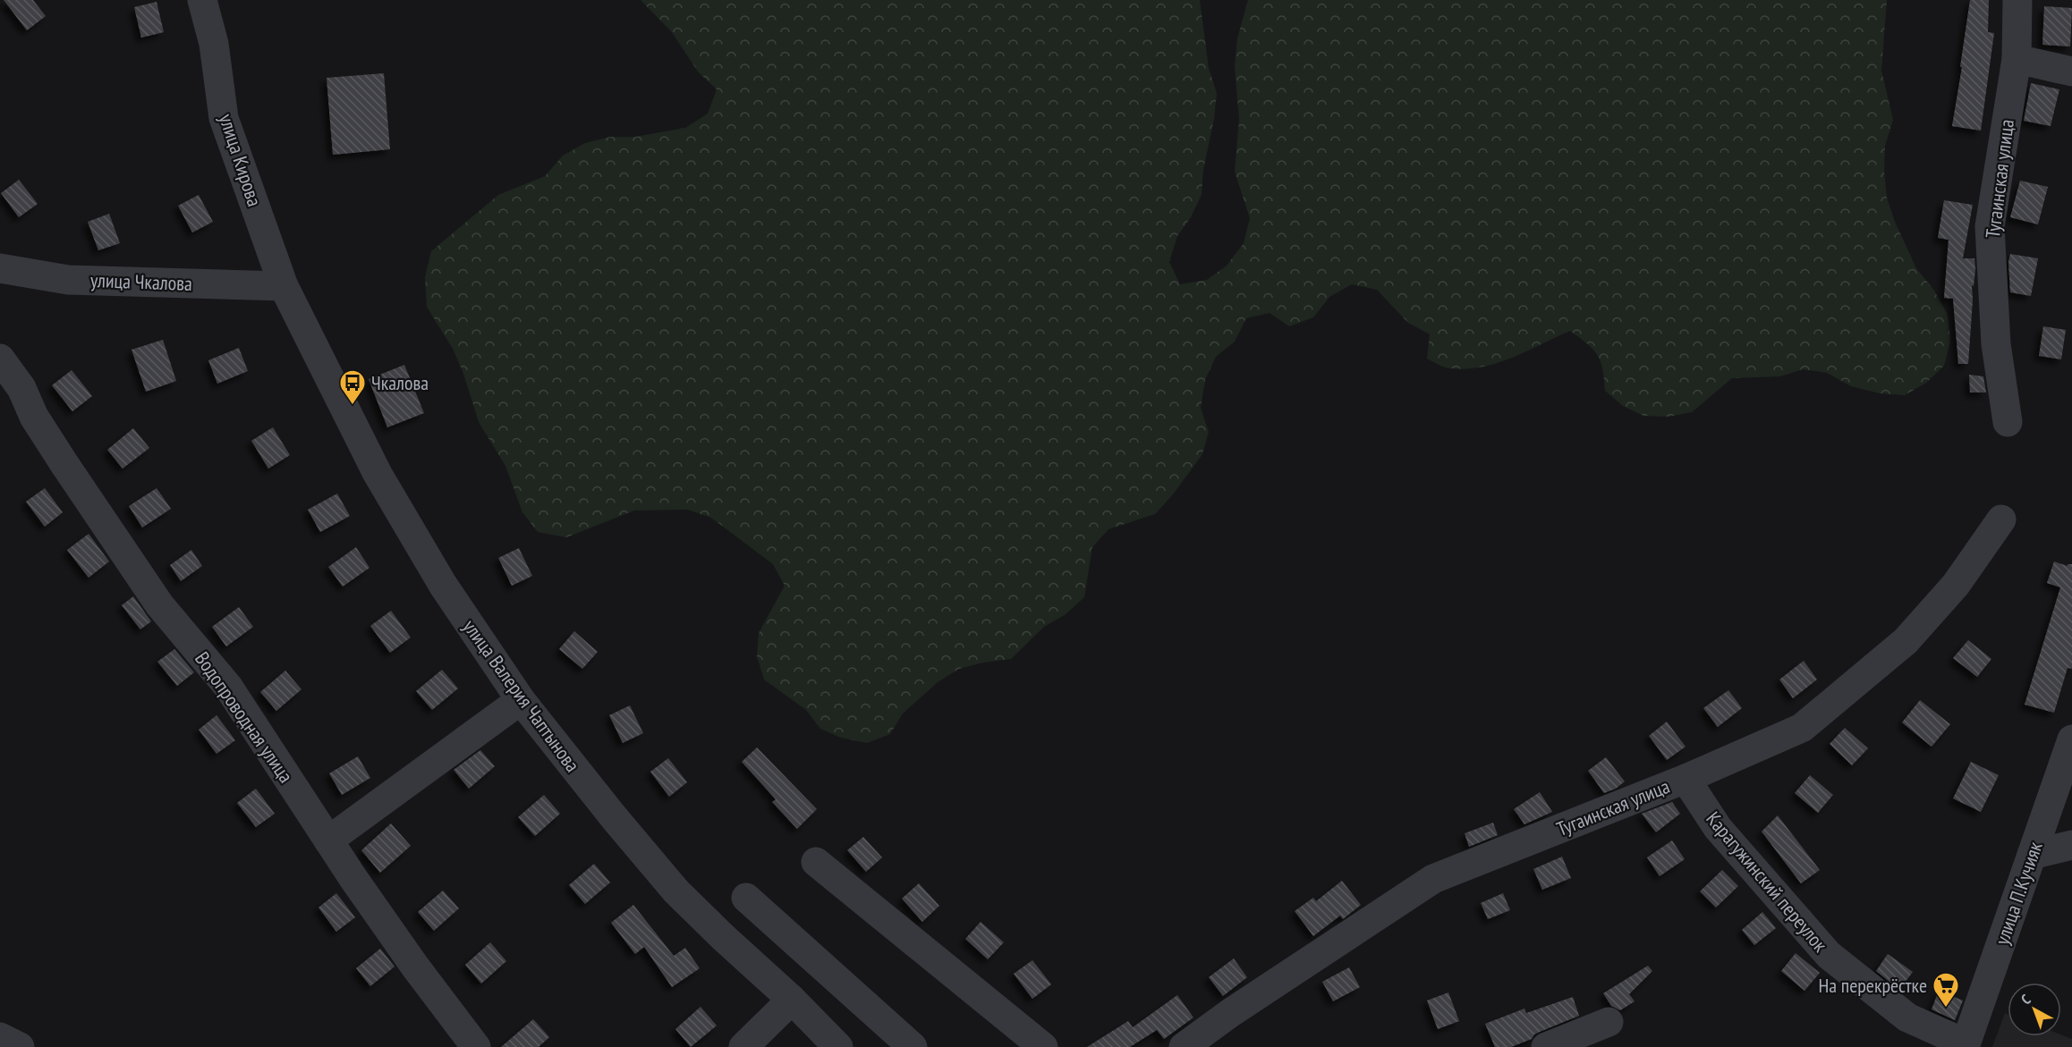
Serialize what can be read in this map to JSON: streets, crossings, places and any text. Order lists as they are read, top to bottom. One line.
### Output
{"streets":{"street":["улица Кирова","Тугаинская улица","улица Чкалова","улица Валерия Чаптынова","Водопроводная улица","Карагужинский переулок","улица П.Кучияк"]},"crossings":[["улица Кирова","улица Чкалова"],["улица Кирова","улица Валерия Чаптынова"],["Тугаинская улица","Карагужинский переулок"],["улица Чкалова","улица Валерия Чаптынова"],["Карагужинский переулок","улица П.Кучияк"]],"places":{"bus stop":["Чкалова"],"supermarket":["На перекрёстке"]},"north":"top left"}
